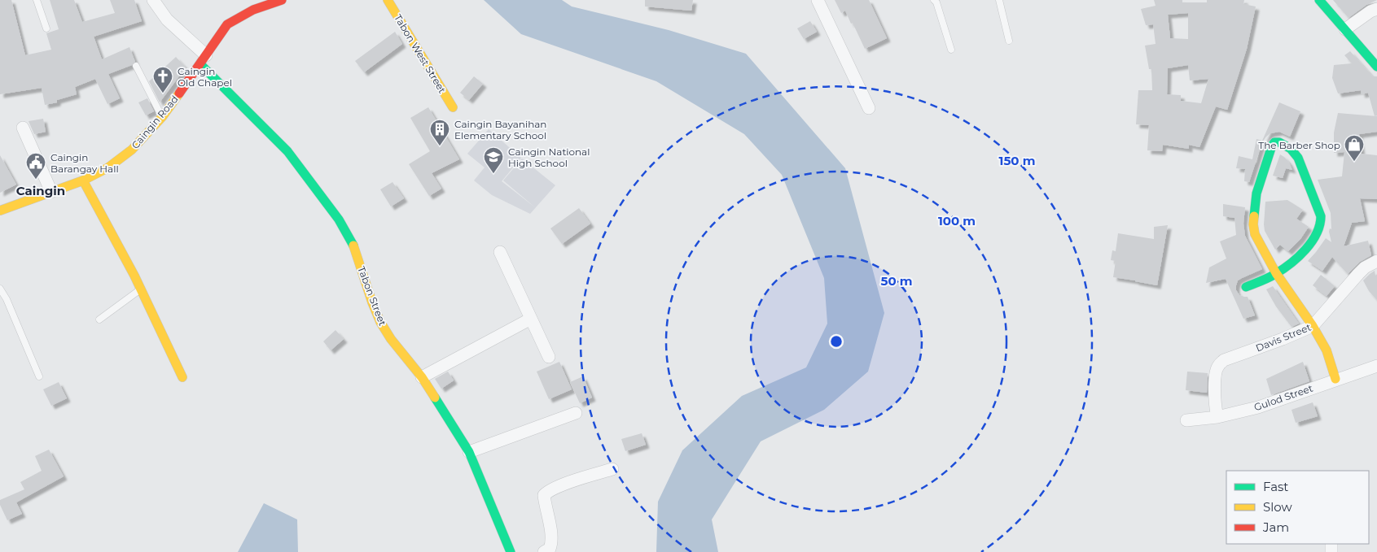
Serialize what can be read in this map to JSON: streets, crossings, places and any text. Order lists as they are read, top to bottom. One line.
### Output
{"streets":{"street":["Tabon West Street","Caingin Road","Tabon Street","Davis Street","Gulod Street"]},"crossings":[["Caingin Road","Tabon Street"],["Davis Street","Gulod Street"]],"districts":["Caingin"],"places":{"church":["Caingin Old Chapel"],"building":["Caingin Bayanihan Elementary School"],"shop":["The Barber Shop"],"school or university":["Caingin National High School"],"public building":["Caingin Barangay Hall"]},"legend":["Fast","Slow","Jam"],"rings":["150 m","100 m","50 m"]}
